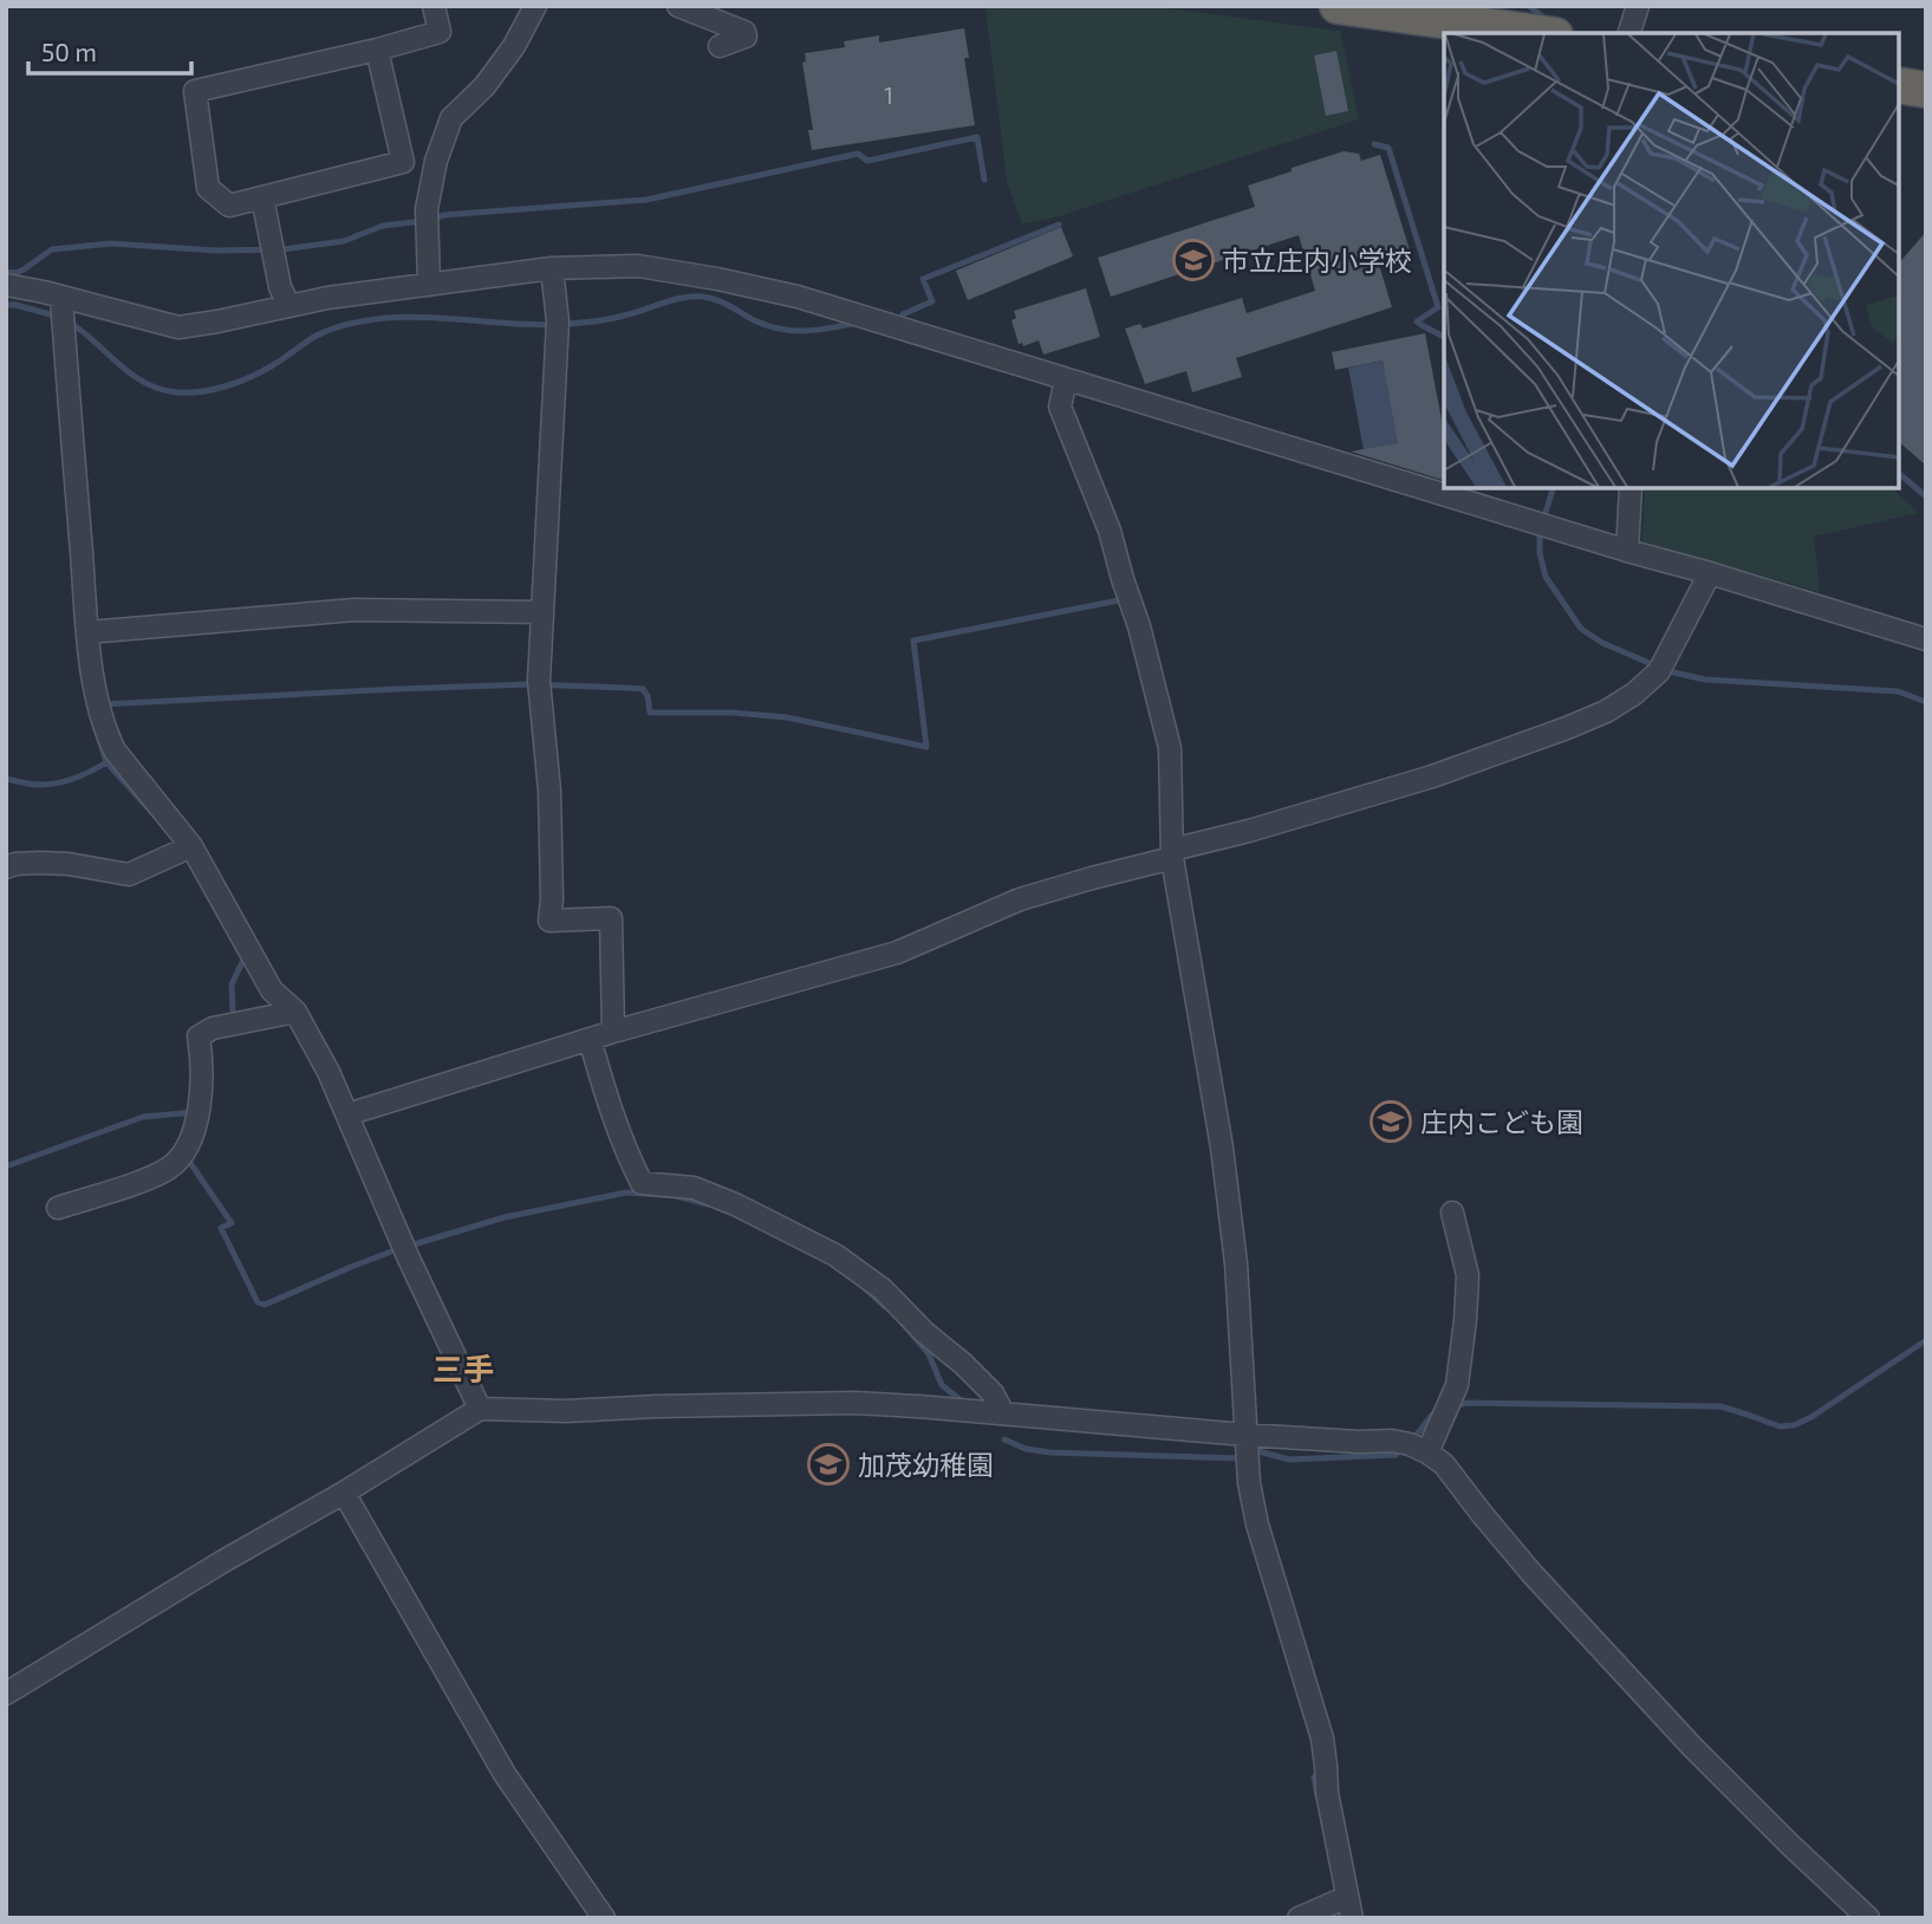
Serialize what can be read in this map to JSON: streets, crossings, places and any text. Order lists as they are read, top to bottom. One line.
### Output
{"districts":["三手"],"places":{"school or university":["市立庄内小学校","庄内こども園","加茂幼稚園"]},"house_numbers":["1"],"scale_bar":"50 m"}
